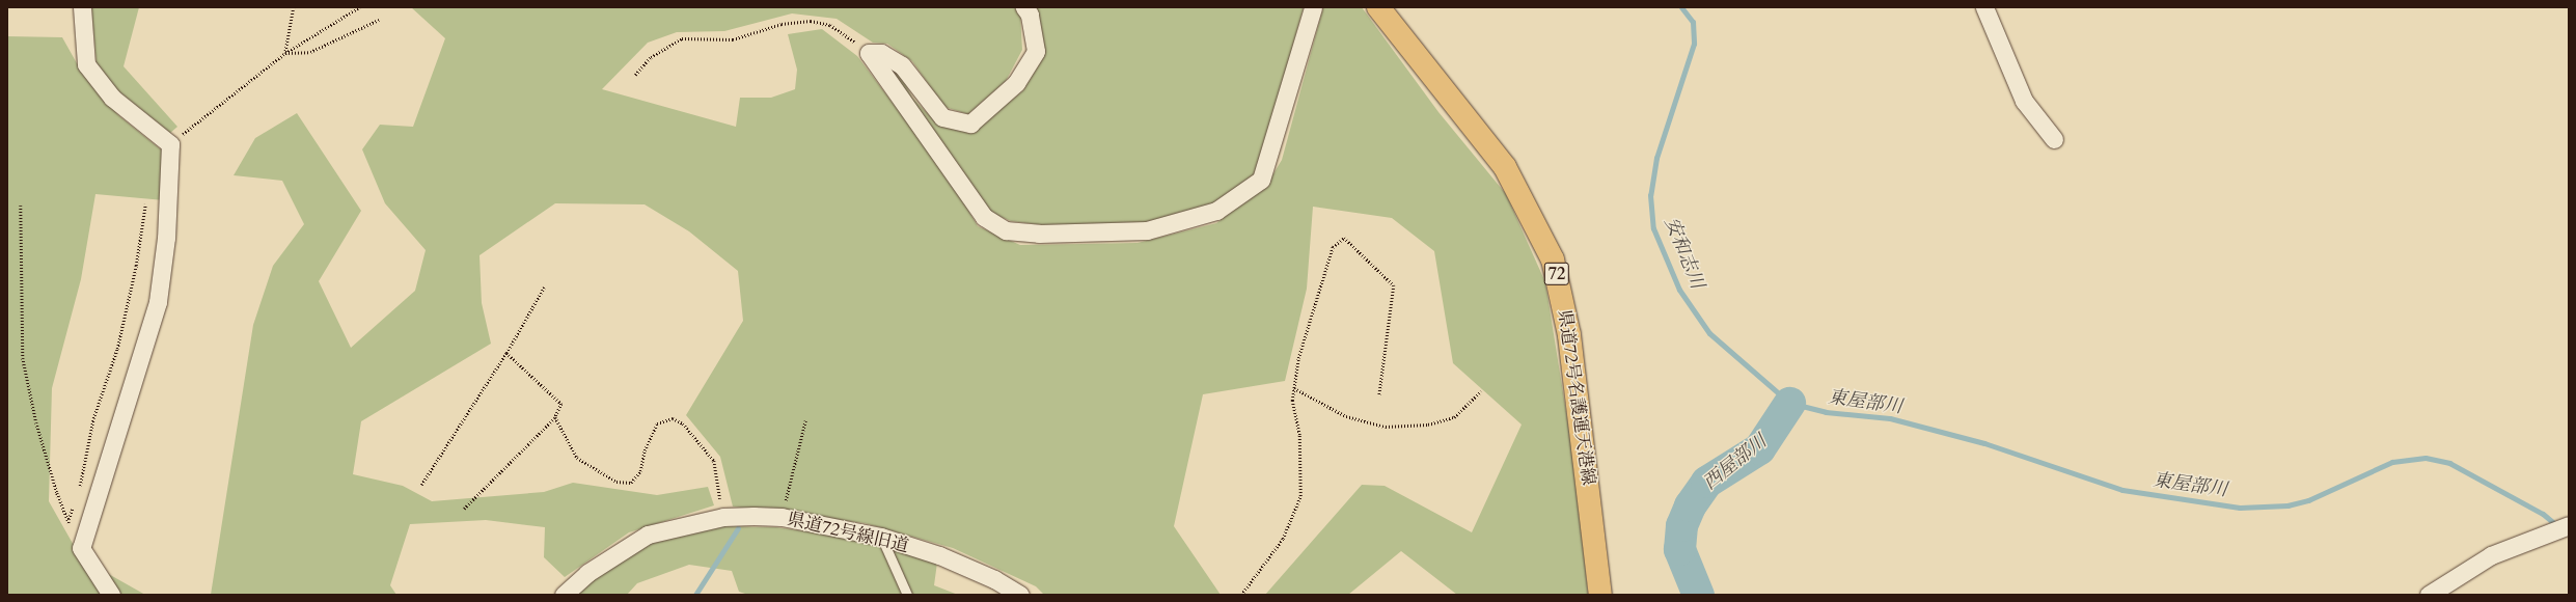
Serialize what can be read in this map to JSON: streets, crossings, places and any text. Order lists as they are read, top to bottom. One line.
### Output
{"streets":{"main road":["72","県道72号名護運天港線"],"street":["県道72号線旧道"]},"water":["安和志川","東屋部川","西屋部川"]}
